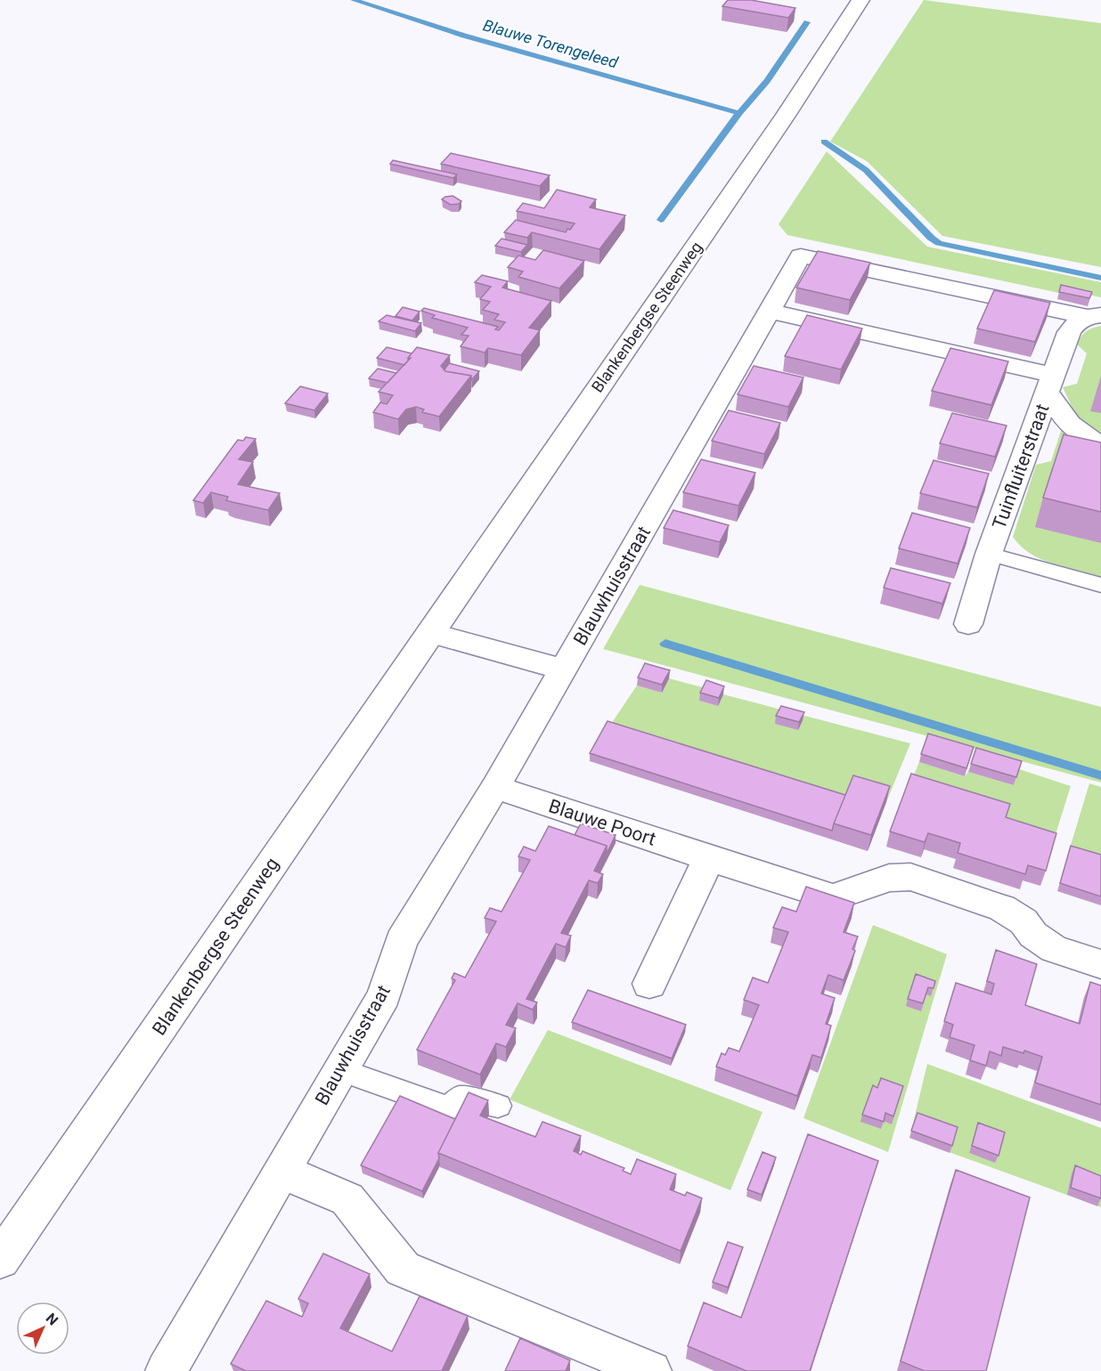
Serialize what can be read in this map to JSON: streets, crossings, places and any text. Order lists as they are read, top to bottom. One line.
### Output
{"streets":{"street":["Blankenbergse Steenweg","Tuinfluiterstraat","Blauwhuisstraat","Blauwe Poort"]},"crossings":[["Tuinfluiterstraat","Blauwhuisstraat"],["Blauwhuisstraat","Blauwe Poort"]],"water":["Blauwe Torengeleed"],"north":"top right"}
